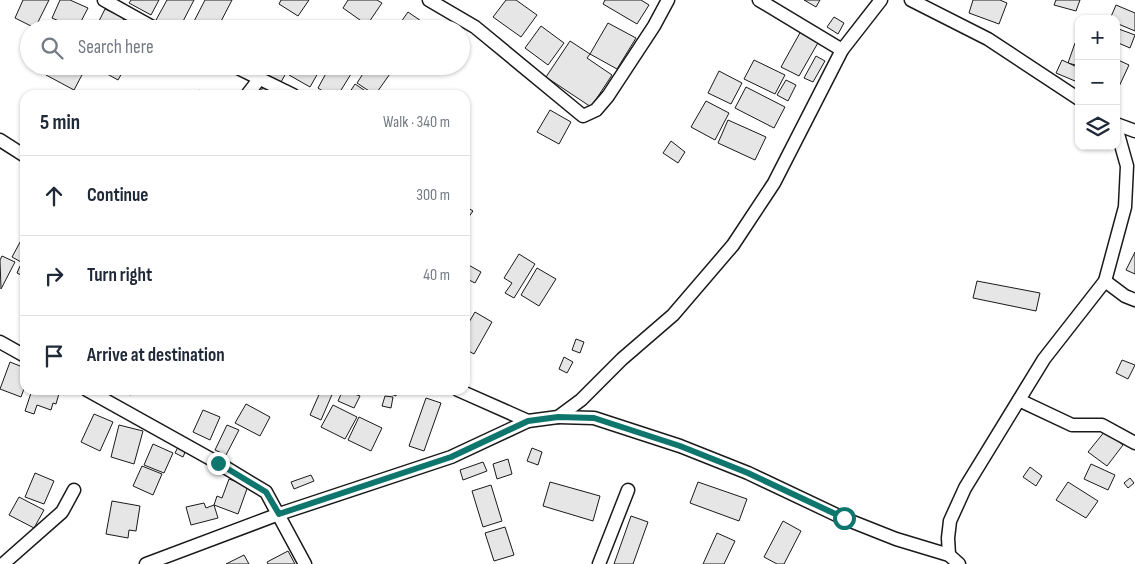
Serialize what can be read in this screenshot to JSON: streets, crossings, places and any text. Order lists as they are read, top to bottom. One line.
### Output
{"page":{"map_buttons":["+","−"],"search":"Search here","heading":["5 min","Walk · 340 m"],"list":[["Continue","300 m"],["Turn right","40 m"],"Arrive at destination"]}}
